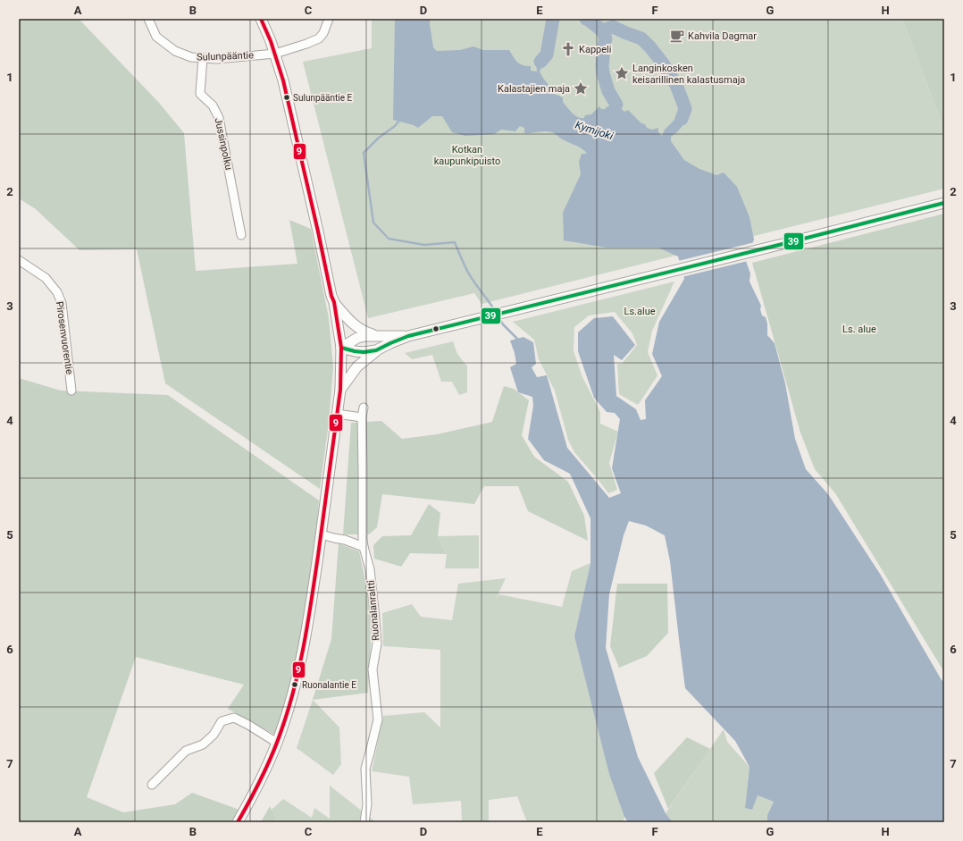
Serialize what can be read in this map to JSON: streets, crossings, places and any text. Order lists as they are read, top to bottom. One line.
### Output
{"streets":{"street":["Sulunpääntie","Jussinpolku","Pirosenvuorentie","Ruonalanraitti"]},"crossings":[["Sulunpääntie","Jussinpolku"]],"water":["Kymijoki"],"parks":["Kotkan kaupunkipuisto","Ls.alue","Ls. alue"],"places":{"cafe":["Kahvila Dagmar"],"church":["Kappeli"],"place":["Langinkosken keisarillinen kalastusmaja","Kalastajien maja"],"other":["Sulunpääntie E","Ruonalantie E"]},"lines":["transit line 9","transit line 39"],"grid":{"columns":["A","B","C","D","E","F","G","H"],"rows":["1","2","3","4","5","6","7"]}}
